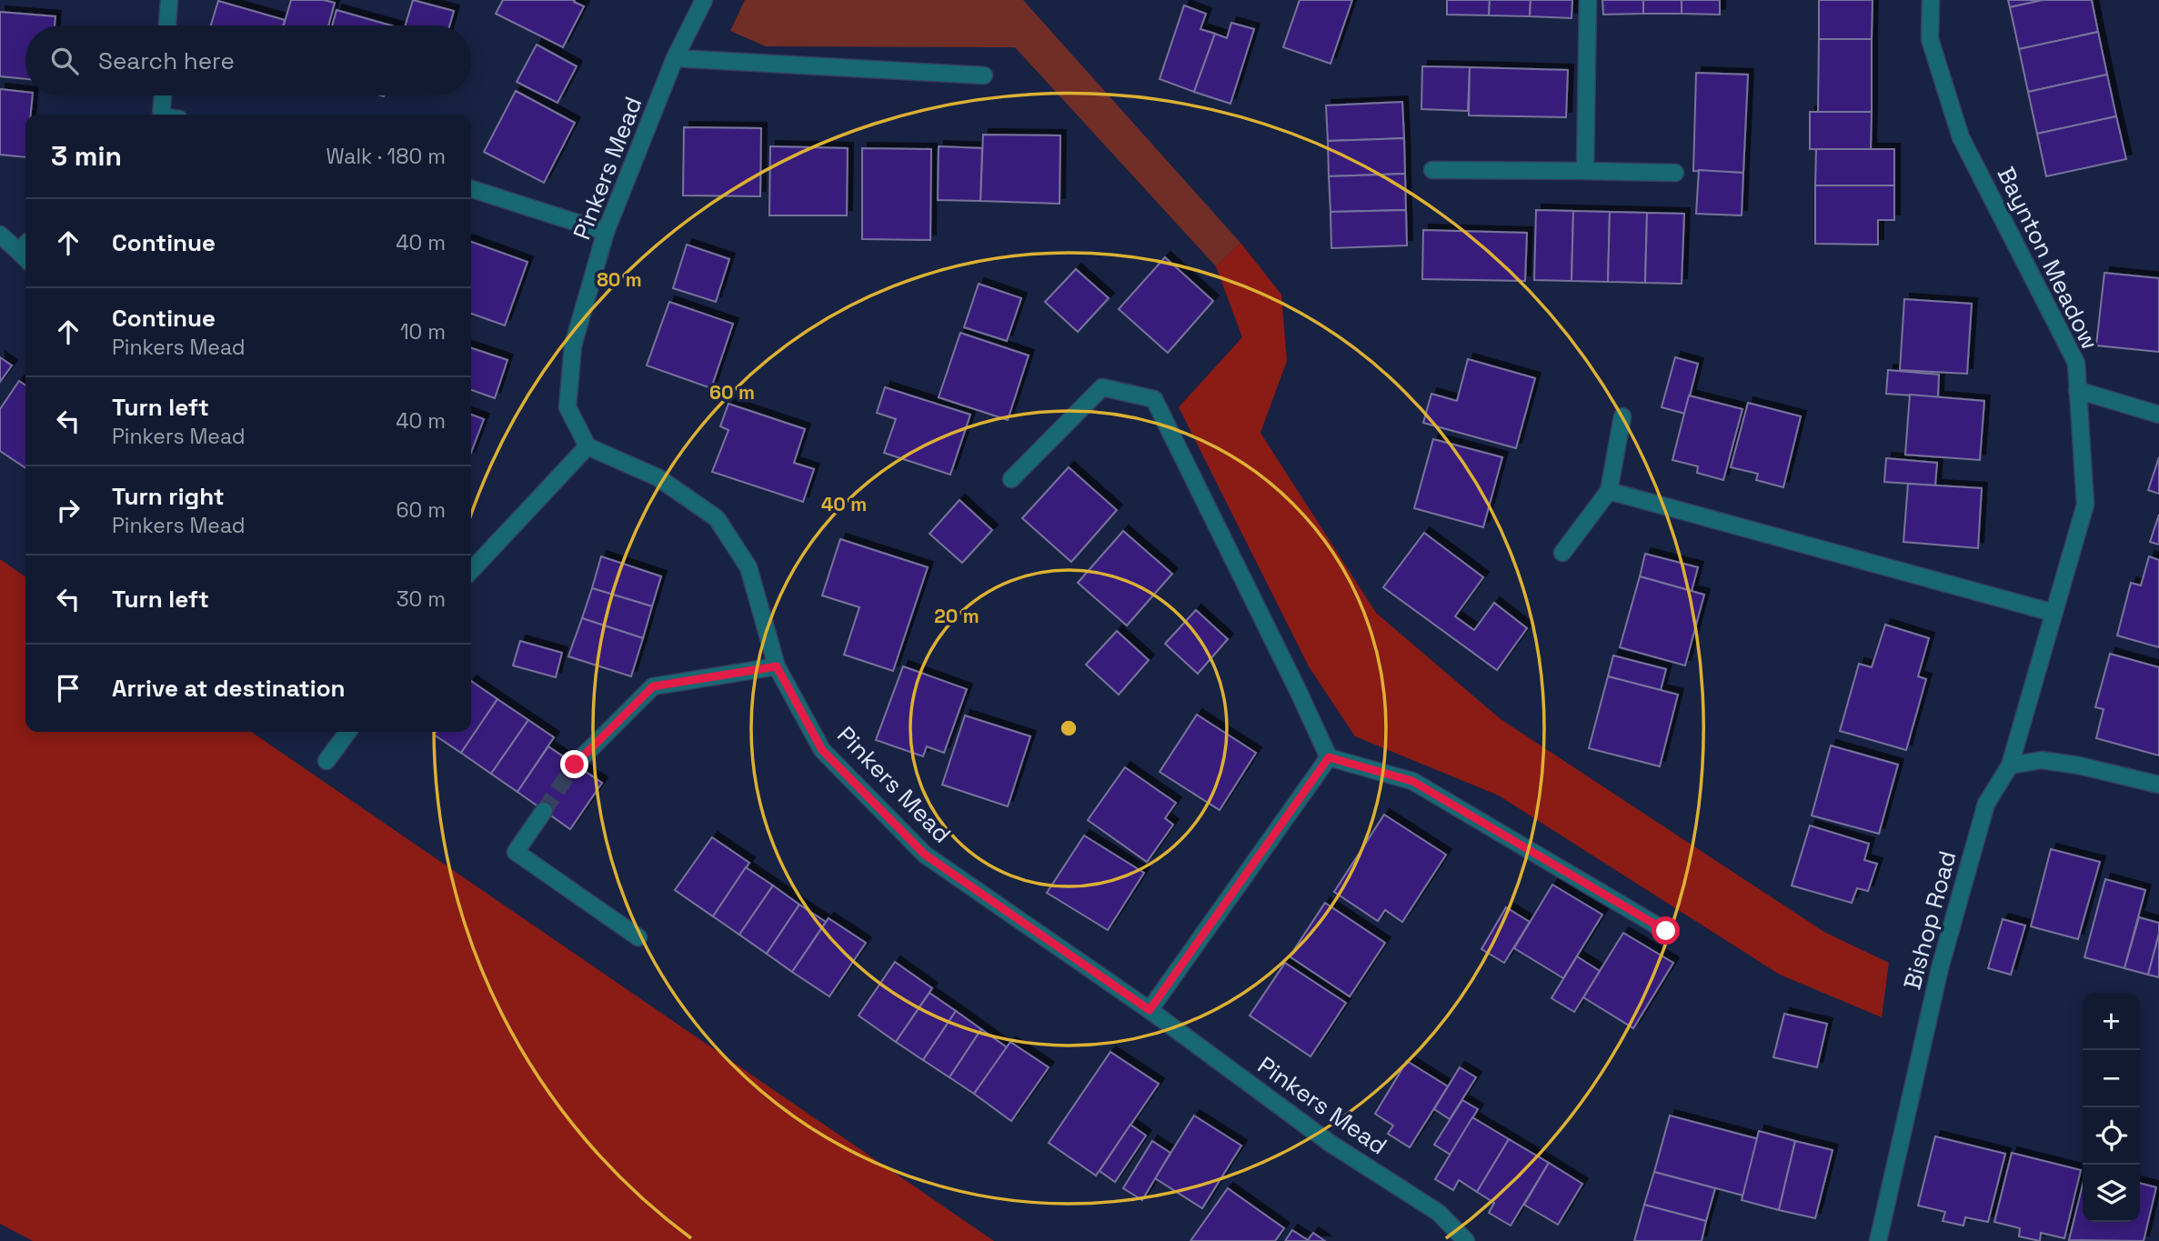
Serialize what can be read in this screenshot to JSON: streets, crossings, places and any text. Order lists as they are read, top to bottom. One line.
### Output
{"streets":{"street":["Pinkers Mead","Baynton Meadow","Bishop Road"]},"crossings":[["Baynton Meadow","Bishop Road"]],"page":{"search":"Search here","heading":["3 min","Walk · 180 m"],"list":[["Continue","40 m"],["Continue","Pinkers Mead","10 m"],["Turn left","Pinkers Mead","40 m"],["Turn right","Pinkers Mead","60 m"],["Turn left","30 m"],"Arrive at destination"],"map_buttons":["+","−"]},"rings":["80 m","60 m","40 m","20 m"]}
